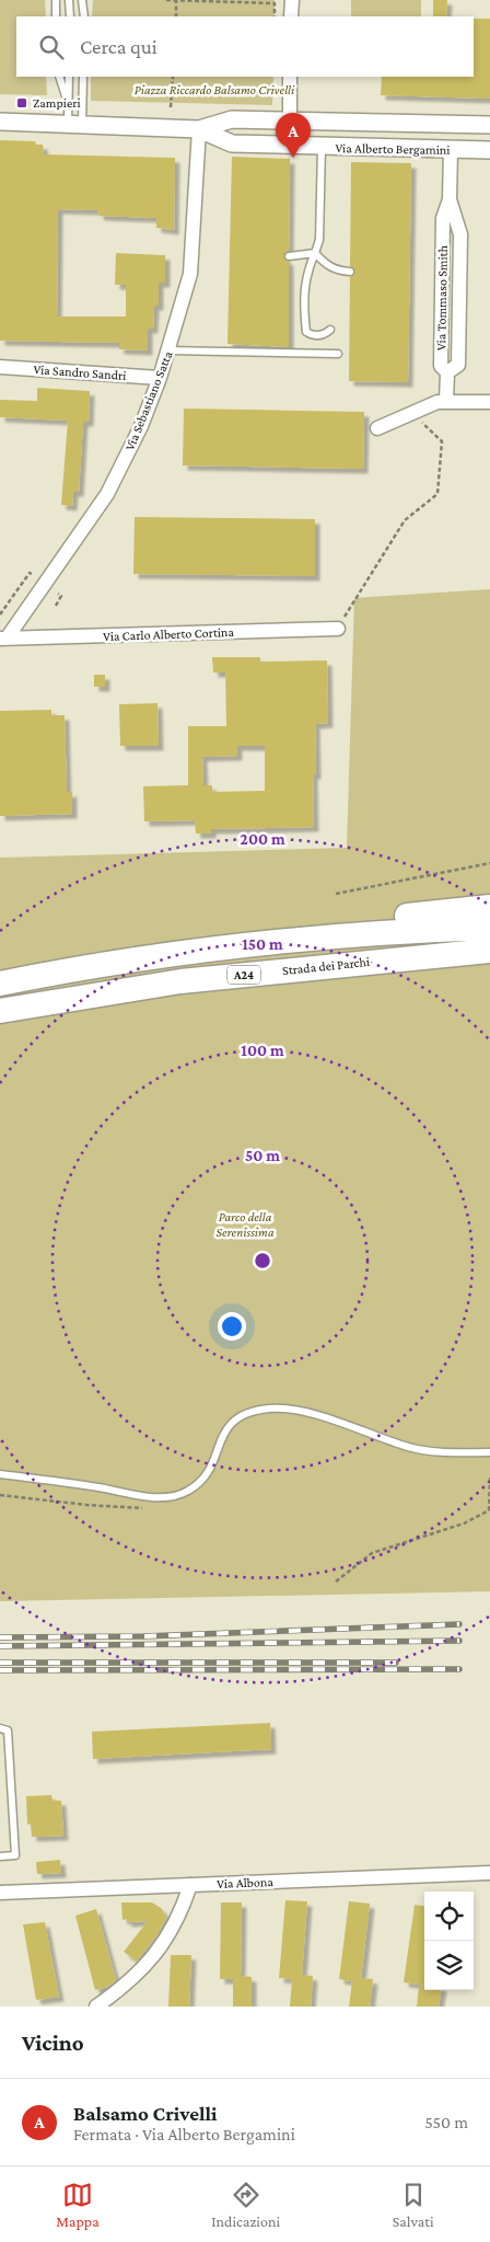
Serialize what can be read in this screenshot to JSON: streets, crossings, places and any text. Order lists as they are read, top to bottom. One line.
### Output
{"streets":{"highway":["Strada dei Parchi","A24"],"street":["Via Alberto Bergamini","Via Tommaso Smith","Via Sandro Sandri","Via Sebastiano Satta","Via Carlo Alberto Cortina","Via Albona"]},"crossings":[["Via Alberto Bergamini","Via Tommaso Smith"],["Via Alberto Bergamini","Via Sebastiano Satta"],["Via Sandro Sandri","Via Sebastiano Satta"],["Via Sebastiano Satta","Via Carlo Alberto Cortina"]],"parks":["Piazza Riccardo Balsamo Crivelli","Parco della Serenissima"],"places":{"transit":["Zampieri"]},"page":{"search":"Cerca qui","pins":"A","heading":"Vicino","list":[{"mark":"A","name":"Balsamo Crivelli","note":"Fermata · Via Alberto Bergamini","value":"550 m"}],"nav":["Mappa","Indicazioni","Salvati"]},"rings":["200 m","150 m","100 m","50 m"]}
